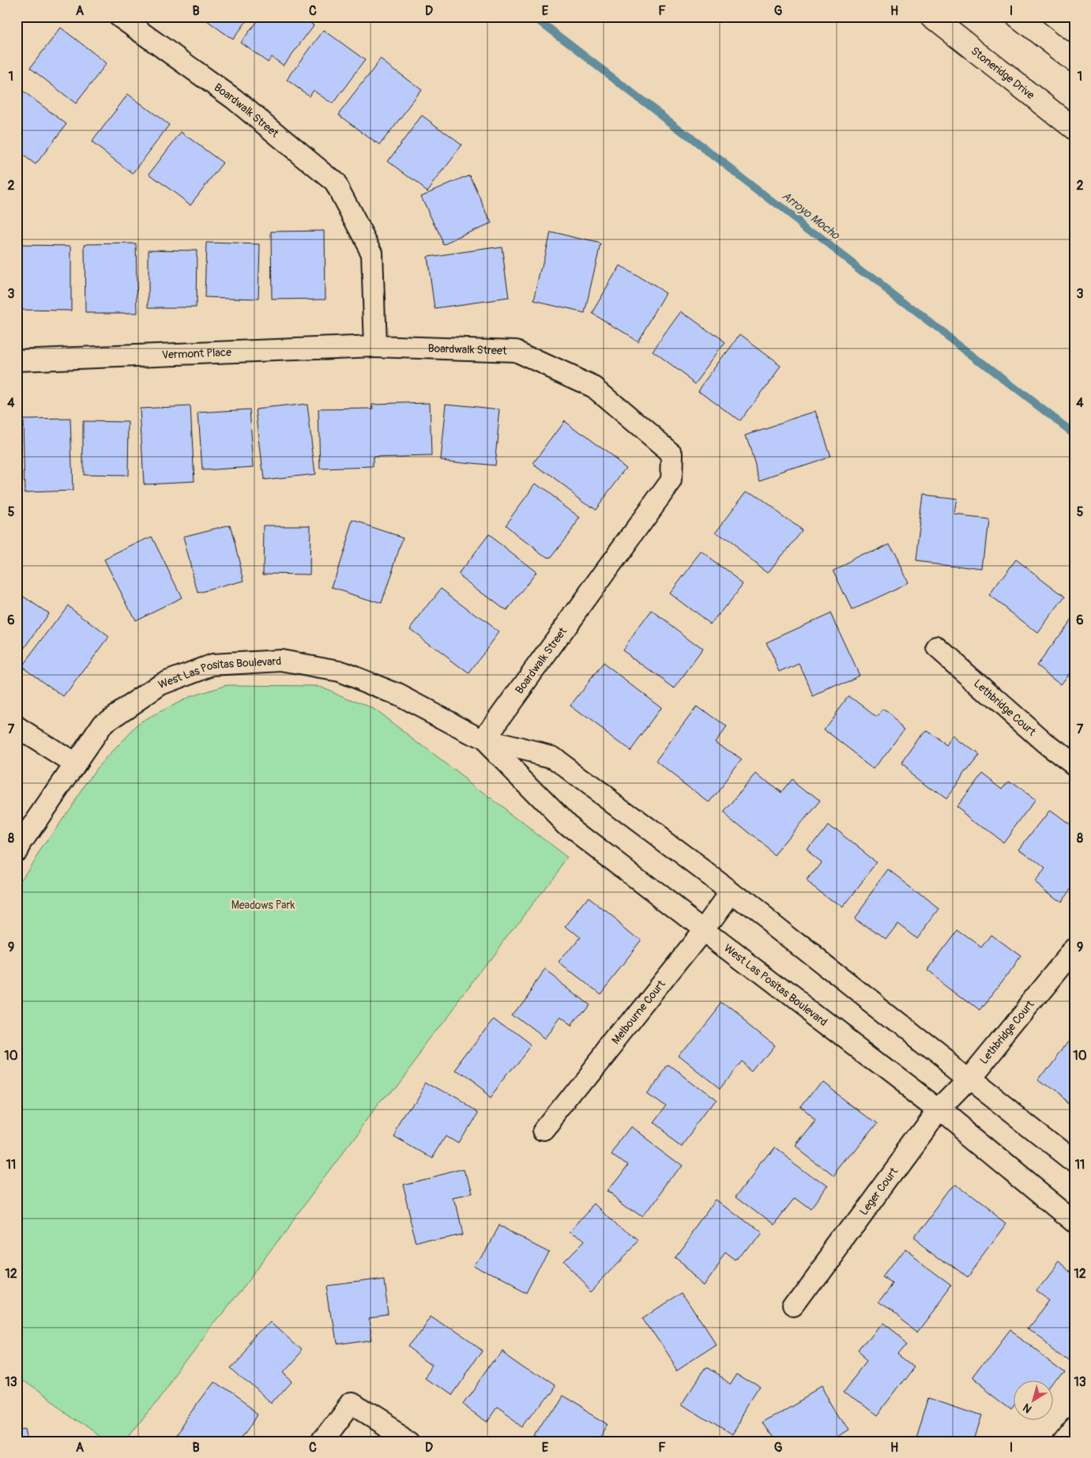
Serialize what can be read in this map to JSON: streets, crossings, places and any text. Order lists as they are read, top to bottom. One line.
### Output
{"streets":{"main road":["Stoneridge Drive"],"street":["Boardwalk Street","Vermont Place","West Las Positas Boulevard","Lethbridge Court","Melbourne Court","Leger Court"]},"crossings":[["Boardwalk Street","Vermont Place"],["Boardwalk Street","West Las Positas Boulevard"],["West Las Positas Boulevard","Lethbridge Court"],["West Las Positas Boulevard","Melbourne Court"],["West Las Positas Boulevard","Leger Court"],["Lethbridge Court","Leger Court"]],"water":["Arroyo Mocho"],"parks":["Meadows Park"],"north":"bottom left","grid":{"columns":["A","B","C","D","E","F","G","H","I"],"rows":["1","2","3","4","5","6","7","8","9","10","11","12","13"]}}
